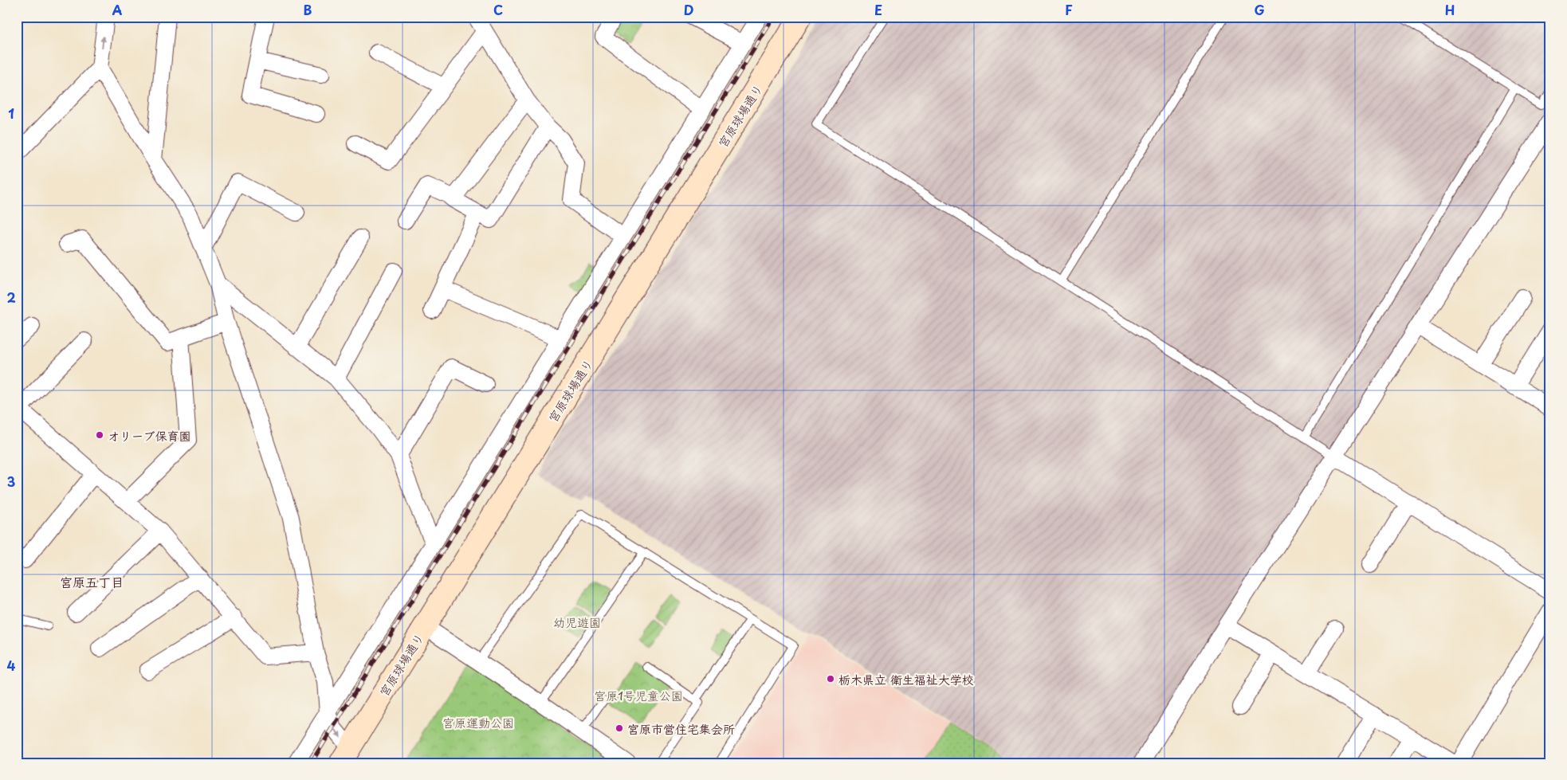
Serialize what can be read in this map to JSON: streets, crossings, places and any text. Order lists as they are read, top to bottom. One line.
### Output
{"streets":{"street":["宮原球場通り"]},"districts":["宮原五丁目"],"parks":["幼児遊園","宮原1号児童公園","宮原運動公園"],"places":["オリーブ保育園","栃木県立 衛生福祉大学校","宮原市営住宅集会所"],"grid":{"columns":["A","B","C","D","E","F","G","H"],"rows":["1","2","3","4"]}}
